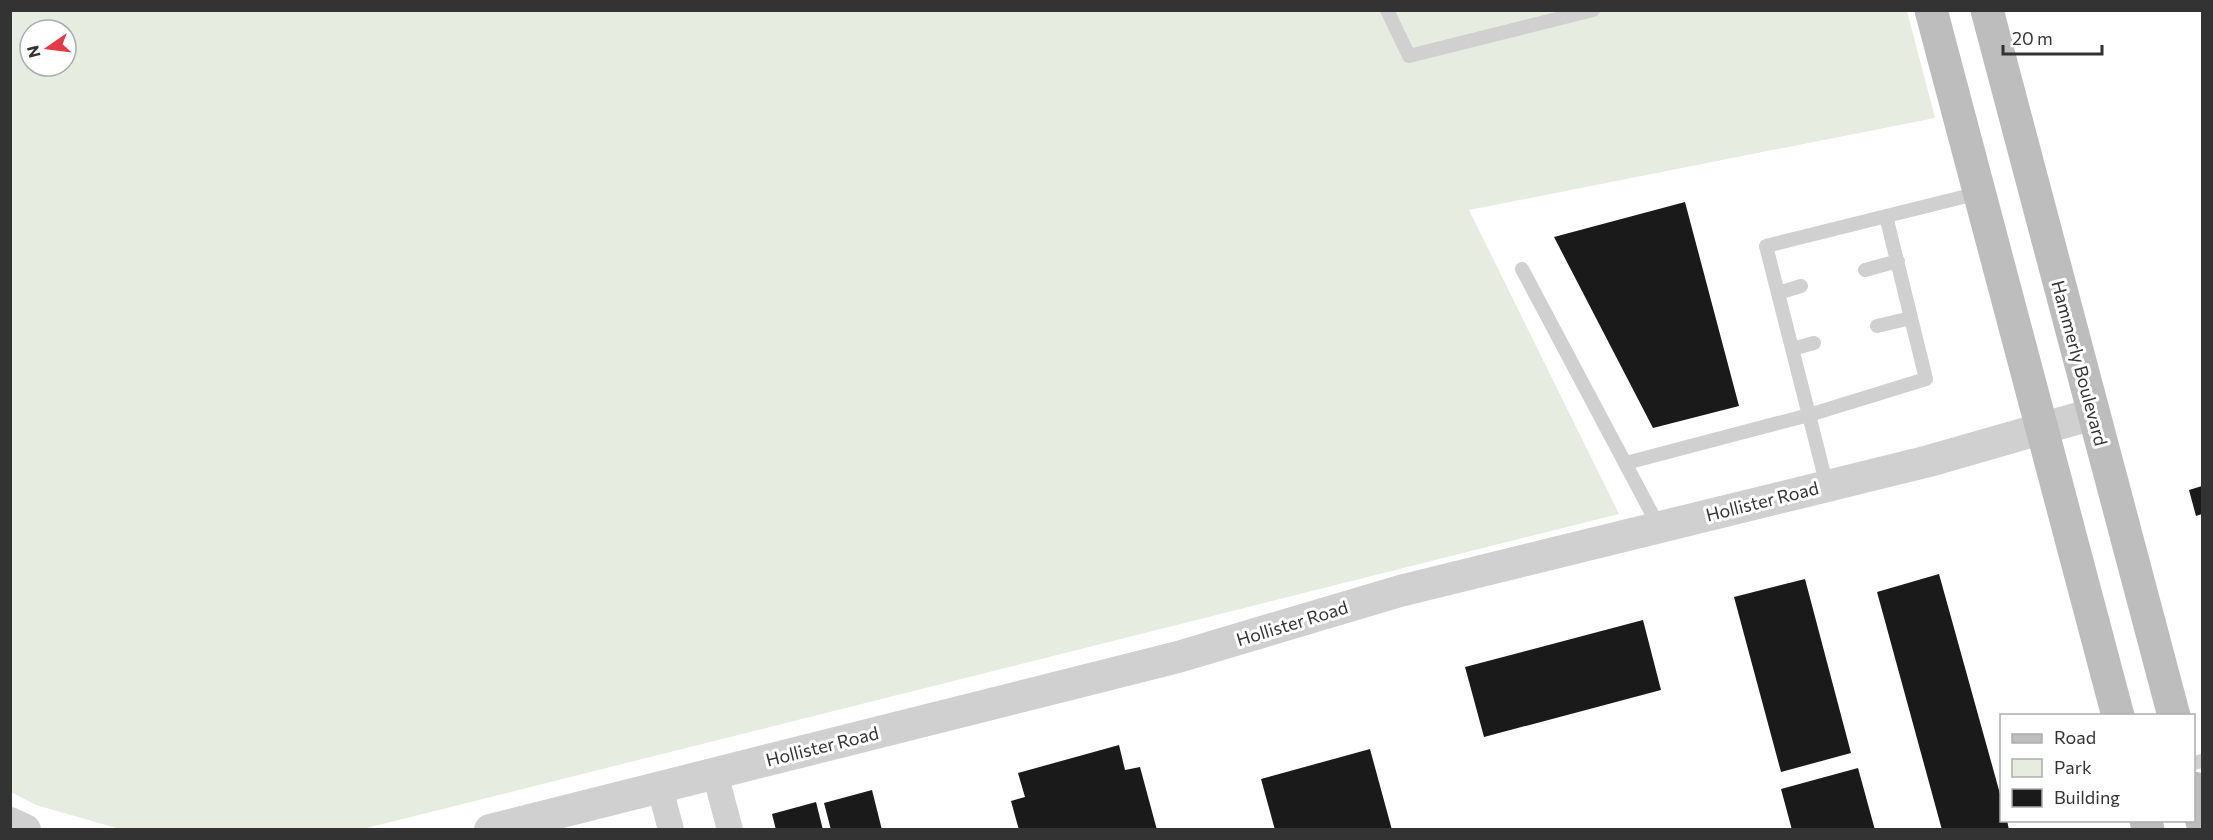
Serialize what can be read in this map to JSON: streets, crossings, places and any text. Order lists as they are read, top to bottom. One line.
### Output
{"streets":{"main road":["Hammerly Boulevard"],"street":["Hollister Road"]},"crossings":[["Hammerly Boulevard","Hollister Road"]],"legend":["Road","Park","Building"],"scale_bar":"20 m","north":"left"}
